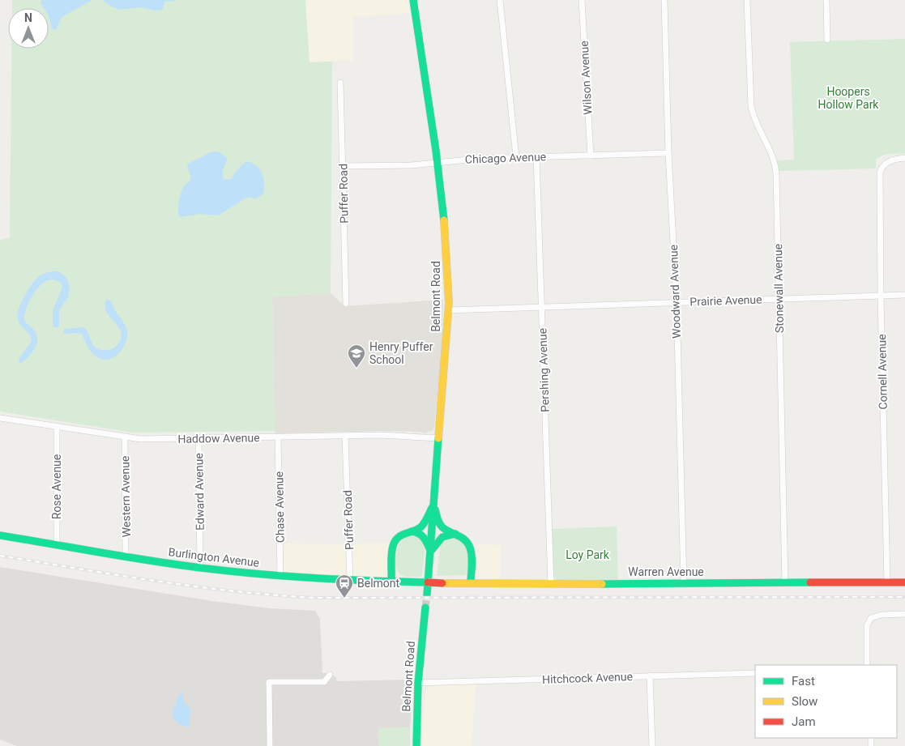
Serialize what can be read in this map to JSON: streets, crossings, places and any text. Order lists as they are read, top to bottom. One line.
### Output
{"streets":{"main road":["Belmont Road","Burlington Avenue","Warren Avenue"],"street":["Wilson Avenue","Chicago Avenue","Puffer Road","Stonewall Avenue","Woodward Avenue","Prairie Avenue","Pershing Avenue","Cornell Avenue","Haddow Avenue","Rose Avenue","Edward Avenue","Western Avenue","Chase Avenue","Hitchcock Avenue"]},"crossings":[["Wilson Avenue","Chicago Avenue"],["Chicago Avenue","Puffer Road"],["Chicago Avenue","Woodward Avenue"],["Chicago Avenue","Belmont Road"],["Chicago Avenue","Pershing Avenue"],["Puffer Road","Haddow Avenue"],["Puffer Road","Burlington Avenue"],["Stonewall Avenue","Prairie Avenue"],["Stonewall Avenue","Warren Avenue"],["Woodward Avenue","Prairie Avenue"],["Woodward Avenue","Warren Avenue"],["Belmont Road","Prairie Avenue"],["Belmont Road","Haddow Avenue"],["Belmont Road","Hitchcock Avenue"],["Prairie Avenue","Pershing Avenue"],["Prairie Avenue","Cornell Avenue"],["Pershing Avenue","Warren Avenue"],["Cornell Avenue","Warren Avenue"],["Haddow Avenue","Rose Avenue"],["Haddow Avenue","Edward Avenue"],["Haddow Avenue","Western Avenue"],["Haddow Avenue","Chase Avenue"],["Rose Avenue","Burlington Avenue"],["Edward Avenue","Burlington Avenue"],["Western Avenue","Burlington Avenue"],["Chase Avenue","Burlington Avenue"],["Burlington Avenue","Warren Avenue"]],"parks":["Hoopers Hollow Park","Loy Park"],"places":{"school or university":["Henry Puffer School"],"station":["Belmont"]},"legend":["Fast","Slow","Jam"],"north":"top"}
